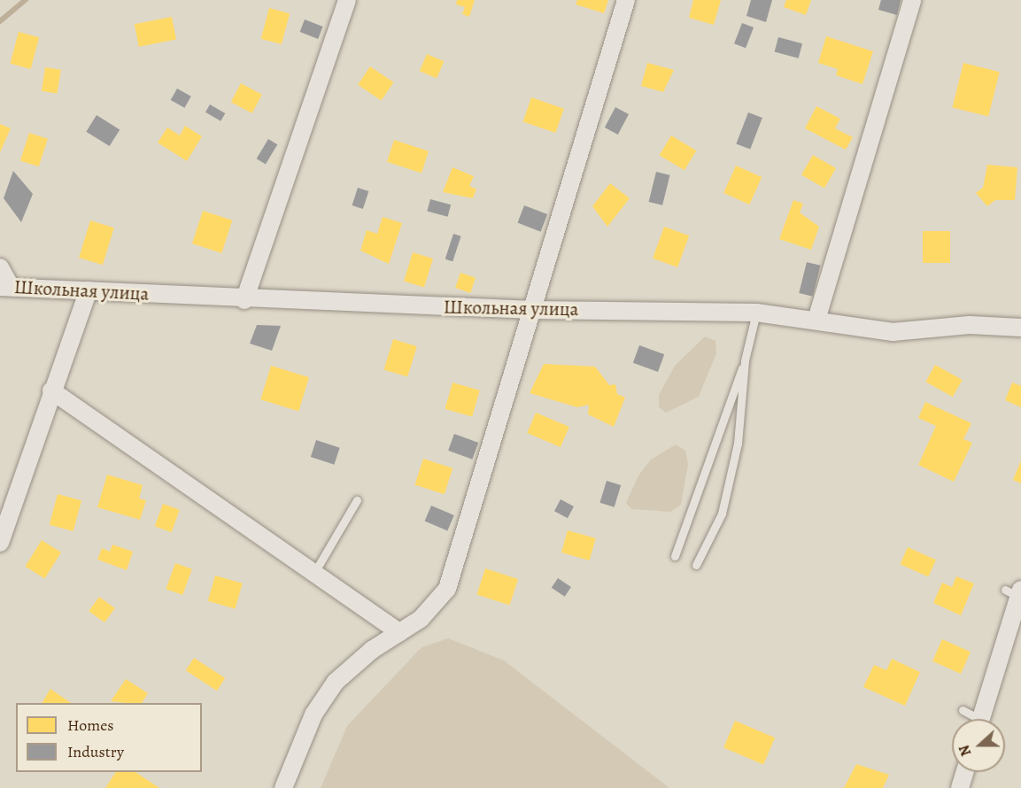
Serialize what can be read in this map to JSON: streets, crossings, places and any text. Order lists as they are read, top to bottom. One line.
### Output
{"streets":{"street":["Школьная улица"]},"legend":["Homes","Industry"],"north":"left"}
